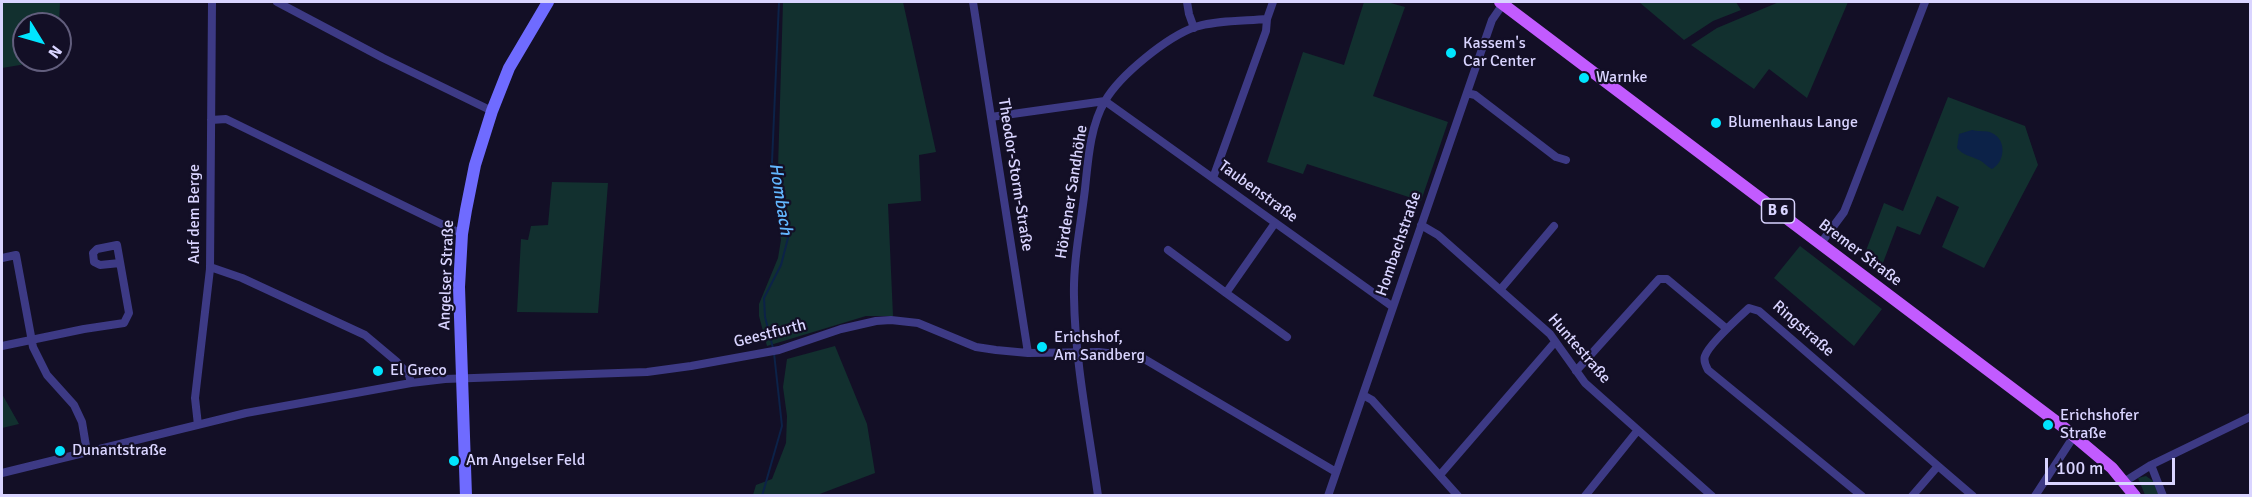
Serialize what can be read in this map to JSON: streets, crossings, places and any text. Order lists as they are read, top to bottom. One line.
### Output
{"streets":{"main road":["B 6","Bremer Straße","Angelser Straße"],"street":["Theodor-Storm-Straße","Hördener Sandhöhe","Taubenstraße","Auf dem Berge","Hombachstraße","Ringstraße","Geestfurth","Huntestraße"]},"crossings":[["Theodor-Storm-Straße","Geestfurth"],["Hördener Sandhöhe","Taubenstraße"],["Hördener Sandhöhe","Geestfurth"],["Taubenstraße","Hombachstraße"],["Hombachstraße","Bremer Straße"],["Hombachstraße","Geestfurth"],["Hombachstraße","Huntestraße"],["Angelser Straße","Geestfurth"]],"water":["Hombach"],"places":["Kassem's Car Center","Warnke","Blumenhaus Lange","Erichshof, Am Sandberg","El Greco","Erichshofer Straße","Dunantstraße","Am Angelser Feld"],"scale_bar":"100 m","north":"bottom right"}
